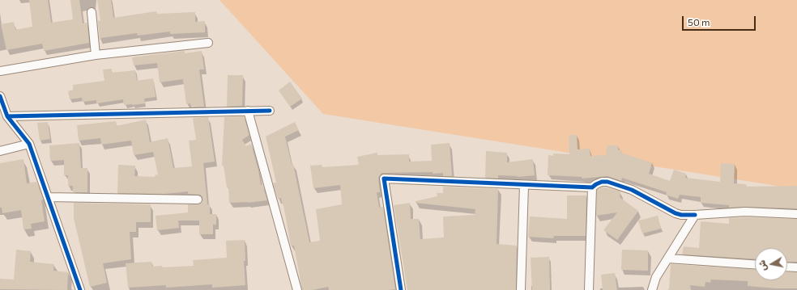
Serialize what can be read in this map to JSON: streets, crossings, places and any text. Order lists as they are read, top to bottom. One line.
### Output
{"scale_bar":"50 m","north":"left"}
